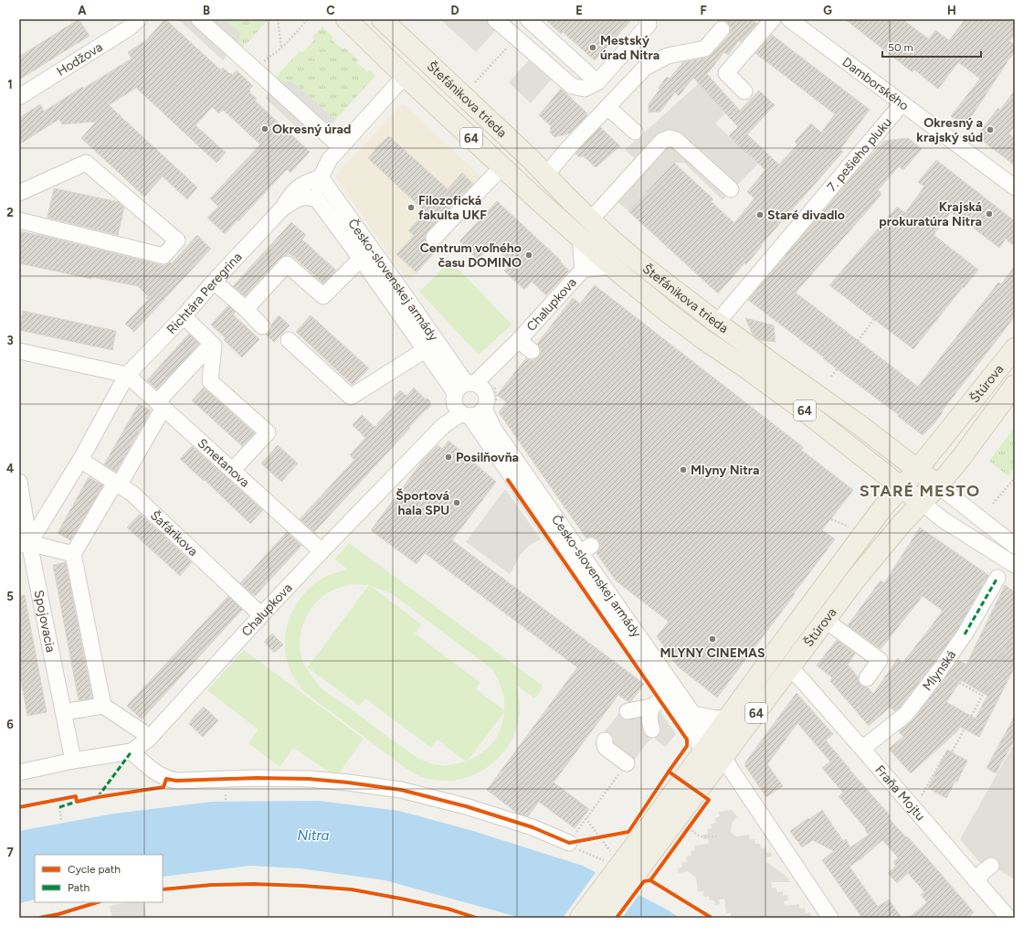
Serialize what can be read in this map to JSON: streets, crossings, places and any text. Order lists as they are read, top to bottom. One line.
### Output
{"streets":{"main road":["Štefánikova trieda","64","Štúrova"],"street":["Hodžova","Damborského","7. pešieho pluku","Česko-slovenskej armády","Richtára Peregrina","Chalupkova","Smetanova","Šafárikova","Spojovacia","Mlynská","Fraňa Mojtu"]},"crossings":[["Damborského","7. pešieho pluku"],["Štefánikova trieda","64"],["Štefánikova trieda","7. pešieho pluku"],["Štefánikova trieda","Chalupkova"],["Štefánikova trieda","Štúrova"],["64","Štúrova"],["Česko-slovenskej armády","Richtára Peregrina"],["Česko-slovenskej armády","Chalupkova"],["Česko-slovenskej armády","Štúrova"],["Richtára Peregrina","Smetanova"],["Richtára Peregrina","Šafárikova"],["Richtára Peregrina","Spojovacia"],["Chalupkova","Smetanova"],["Chalupkova","Šafárikova"],["Chalupkova","Spojovacia"],["Štúrova","Fraňa Mojtu"],["Mlynská","Fraňa Mojtu"]],"districts":["STARÉ MESTO"],"water":["Nitra"],"places":["Mestský úrad Nitra","Okresný úrad","Okresný a krajský súd","Filozofická fakulta UKF","Krajská prokuratúra Nitra","Staré divadlo","Centrum voľného času DOMINO","Posilňovňa","Mlyny Nitra","Športová hala SPU","MLYNY CINEMAS"],"legend":["Cycle path","Path"],"scale_bar":"50 m","grid":{"columns":["A","B","C","D","E","F","G","H"],"rows":["1","2","3","4","5","6","7"]}}
